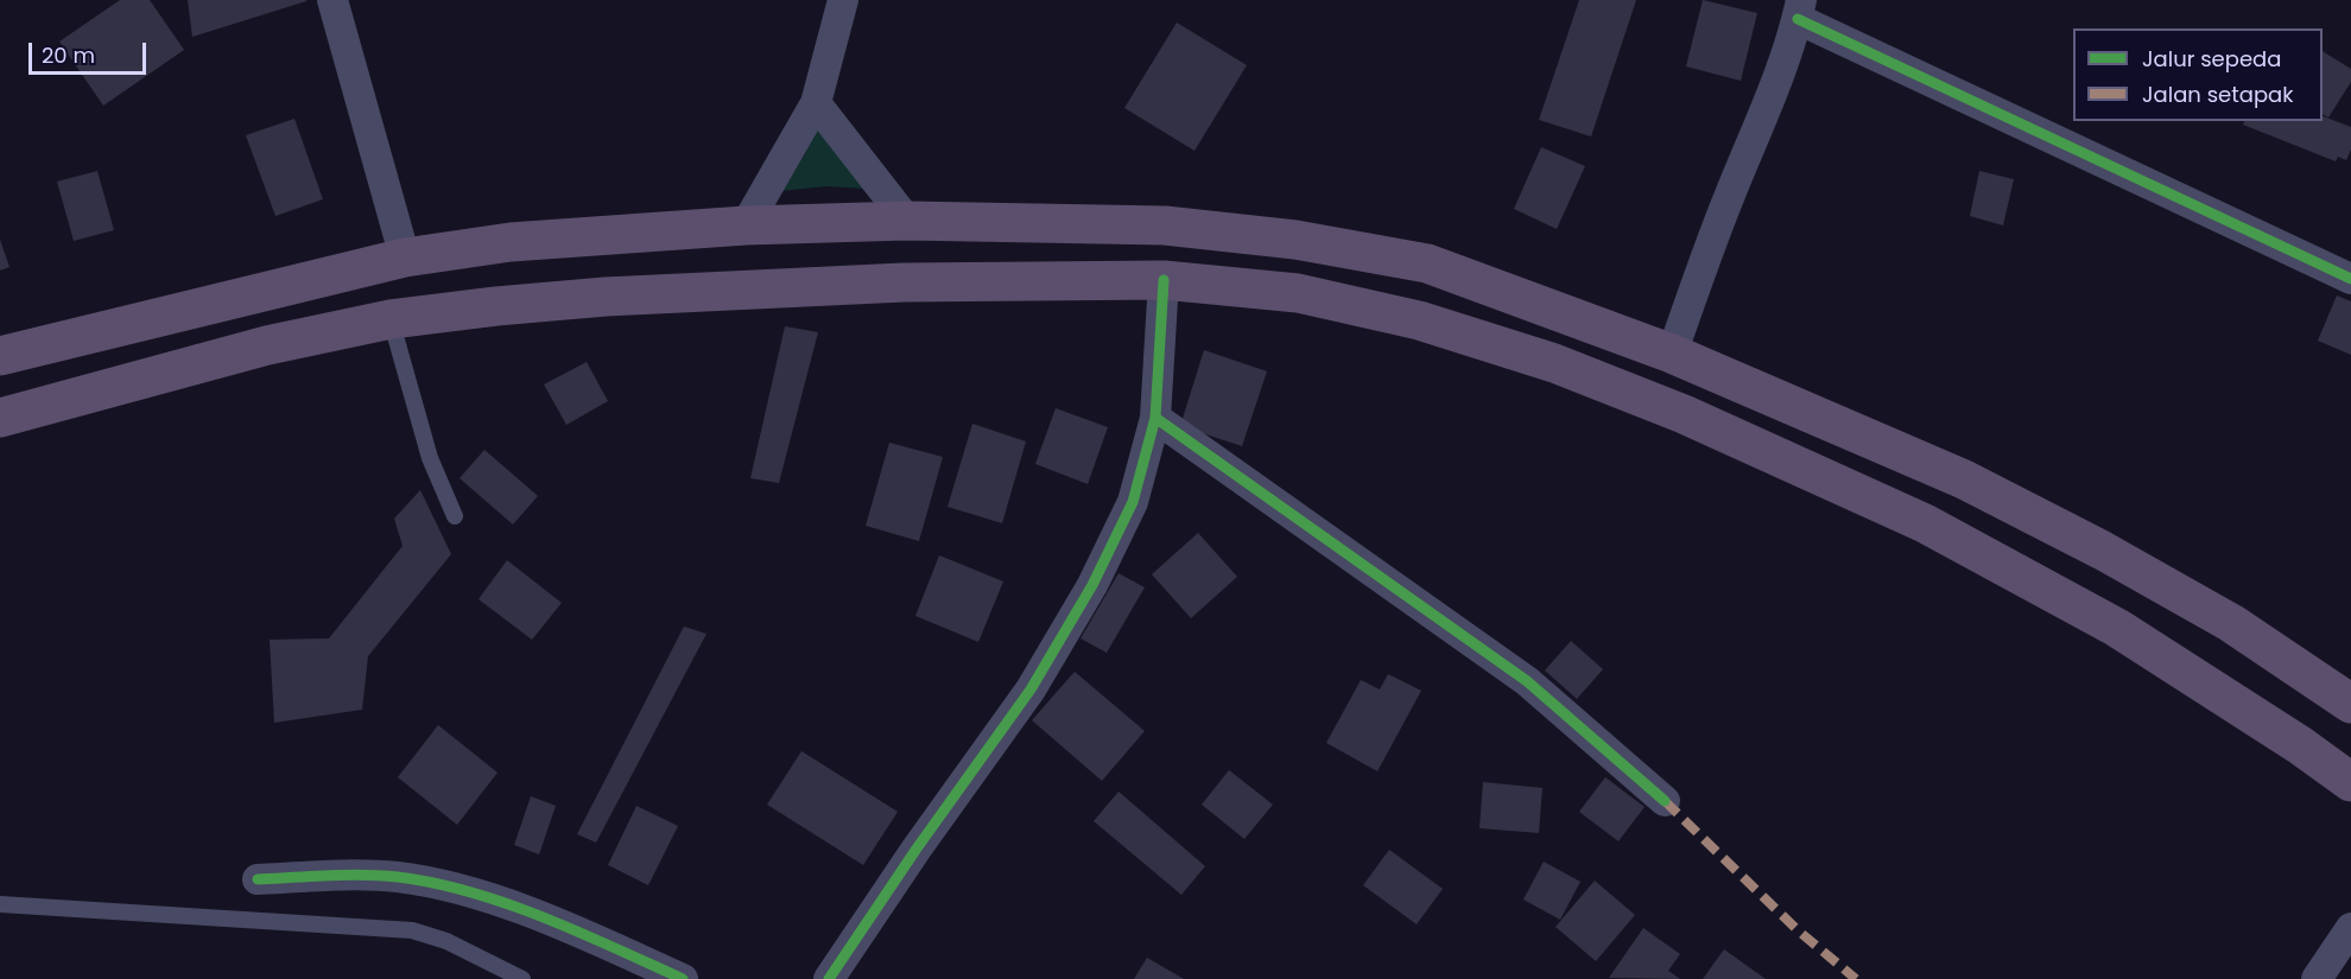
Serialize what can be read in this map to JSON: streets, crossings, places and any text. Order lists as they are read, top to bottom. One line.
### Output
{"legend":["Jalur sepeda","Jalan setapak"],"scale_bar":"20 m"}
